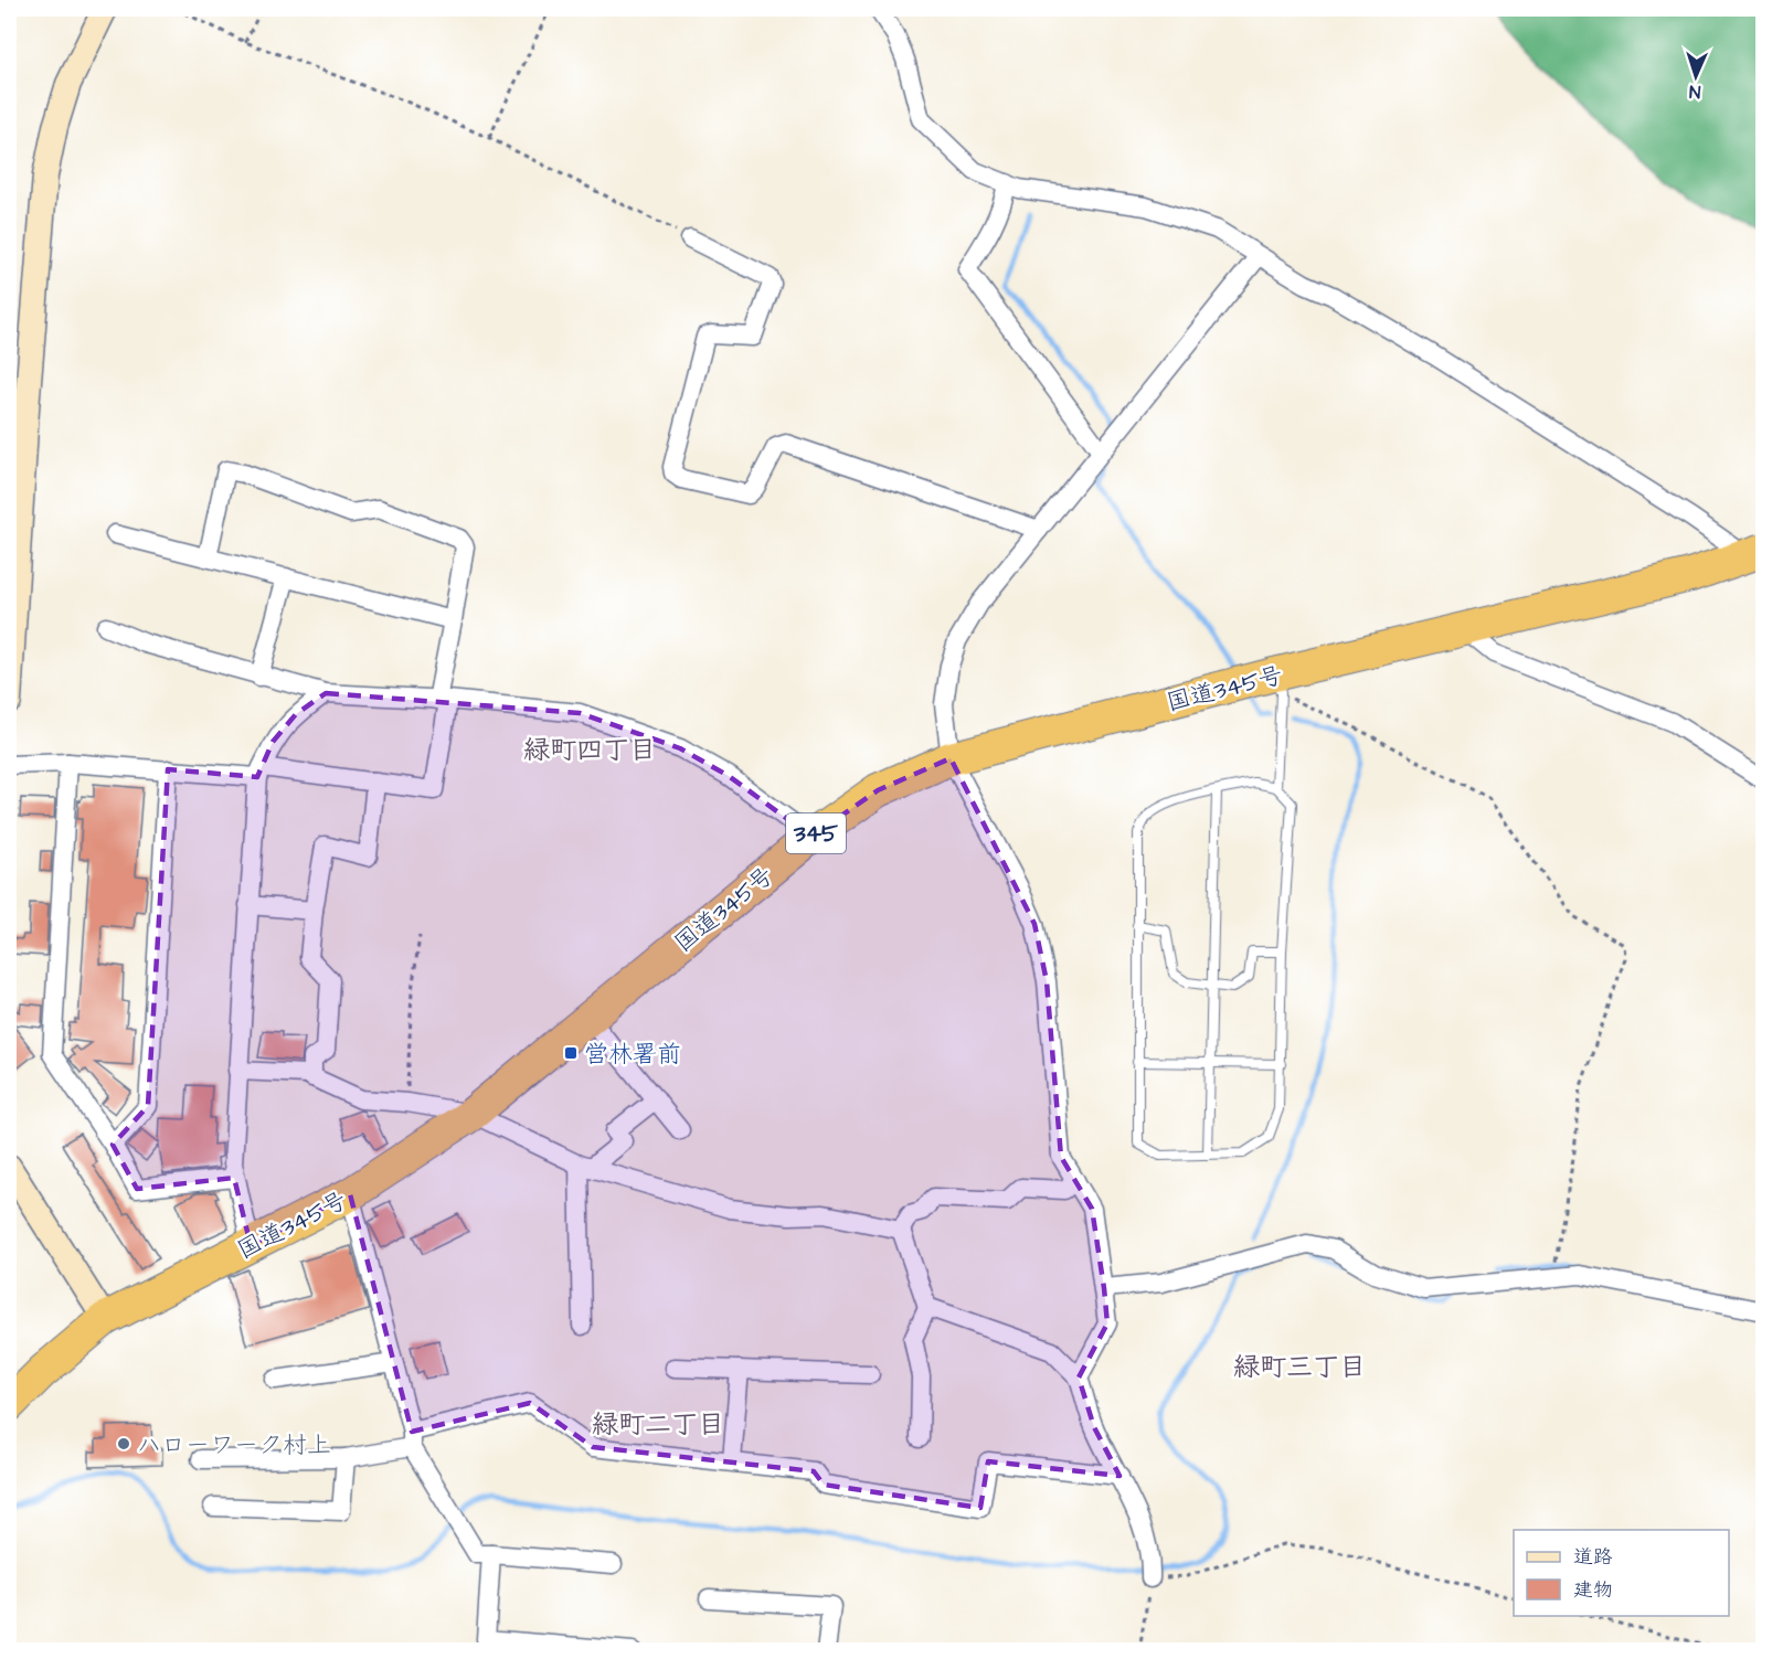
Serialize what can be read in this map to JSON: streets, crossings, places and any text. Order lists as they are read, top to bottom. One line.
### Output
{"streets":{"highway":["国道345号","345"]},"districts":["緑町四丁目","緑町三丁目","緑町二丁目"],"places":{"transit":["営林署前"],"other":["ハローワーク村上"]},"legend":["道路","建物"],"north":"bottom"}
